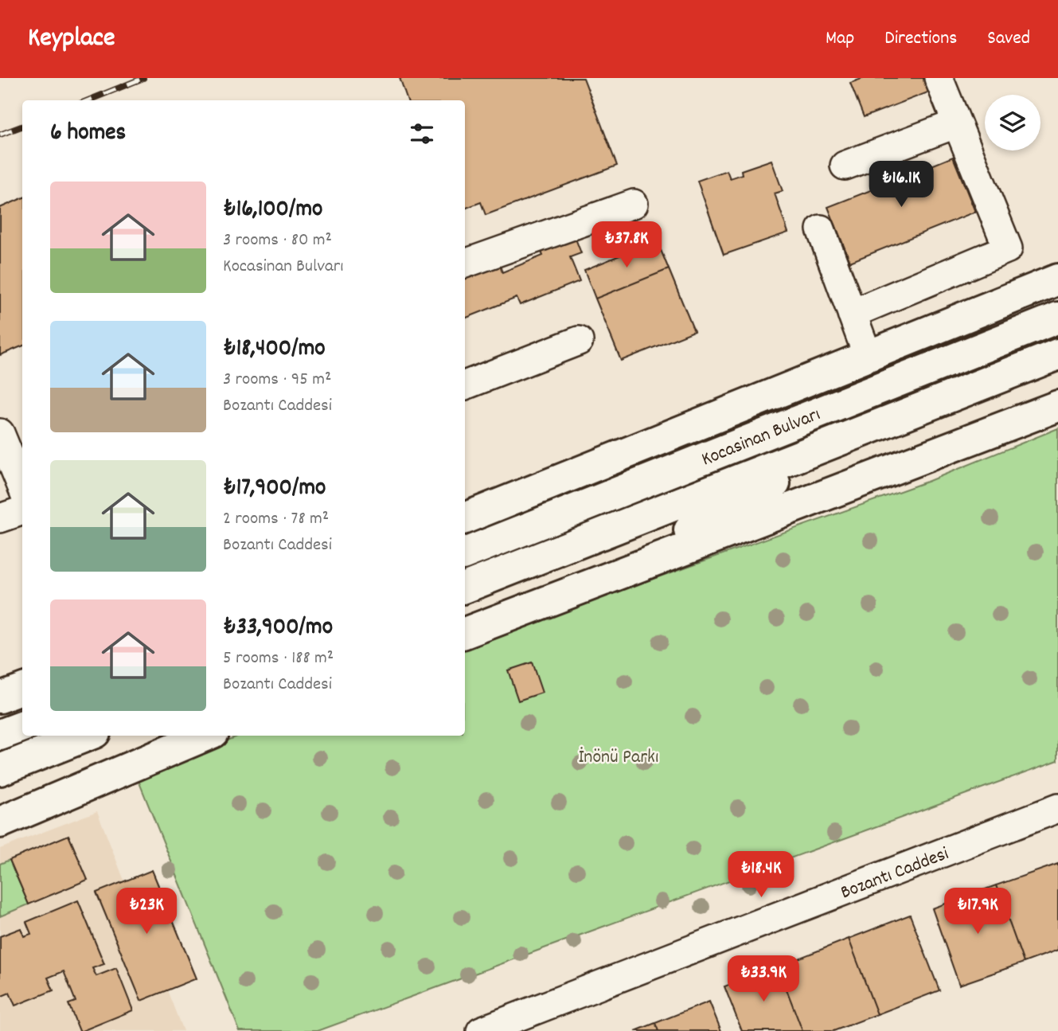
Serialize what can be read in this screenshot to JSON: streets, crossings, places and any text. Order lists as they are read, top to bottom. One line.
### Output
{"streets":{"highway":["Kocasinan Bulvarı"],"street":["Bozantı Caddesi"]},"parks":["İnönü Parkı"],"page":{"header":"Keyplace","nav":["Map","Directions","Saved"],"heading":"6 homes","price":["₺16.1K","₺37.8K","₺18.4K","₺23K","₺17.9K","₺33.9K"],"list":[{"name":"₺16,100/mo","note":"3 rooms · 80 m² · Kocasinan Bulvarı"},{"name":"₺18,400/mo","note":"3 rooms · 95 m² · Bozantı Caddesi"},{"name":"₺17,900/mo","note":"2 rooms · 78 m² · Bozantı Caddesi"},{"name":"₺33,900/mo","note":"5 rooms · 188 m² · Bozantı Caddesi"}]}}
